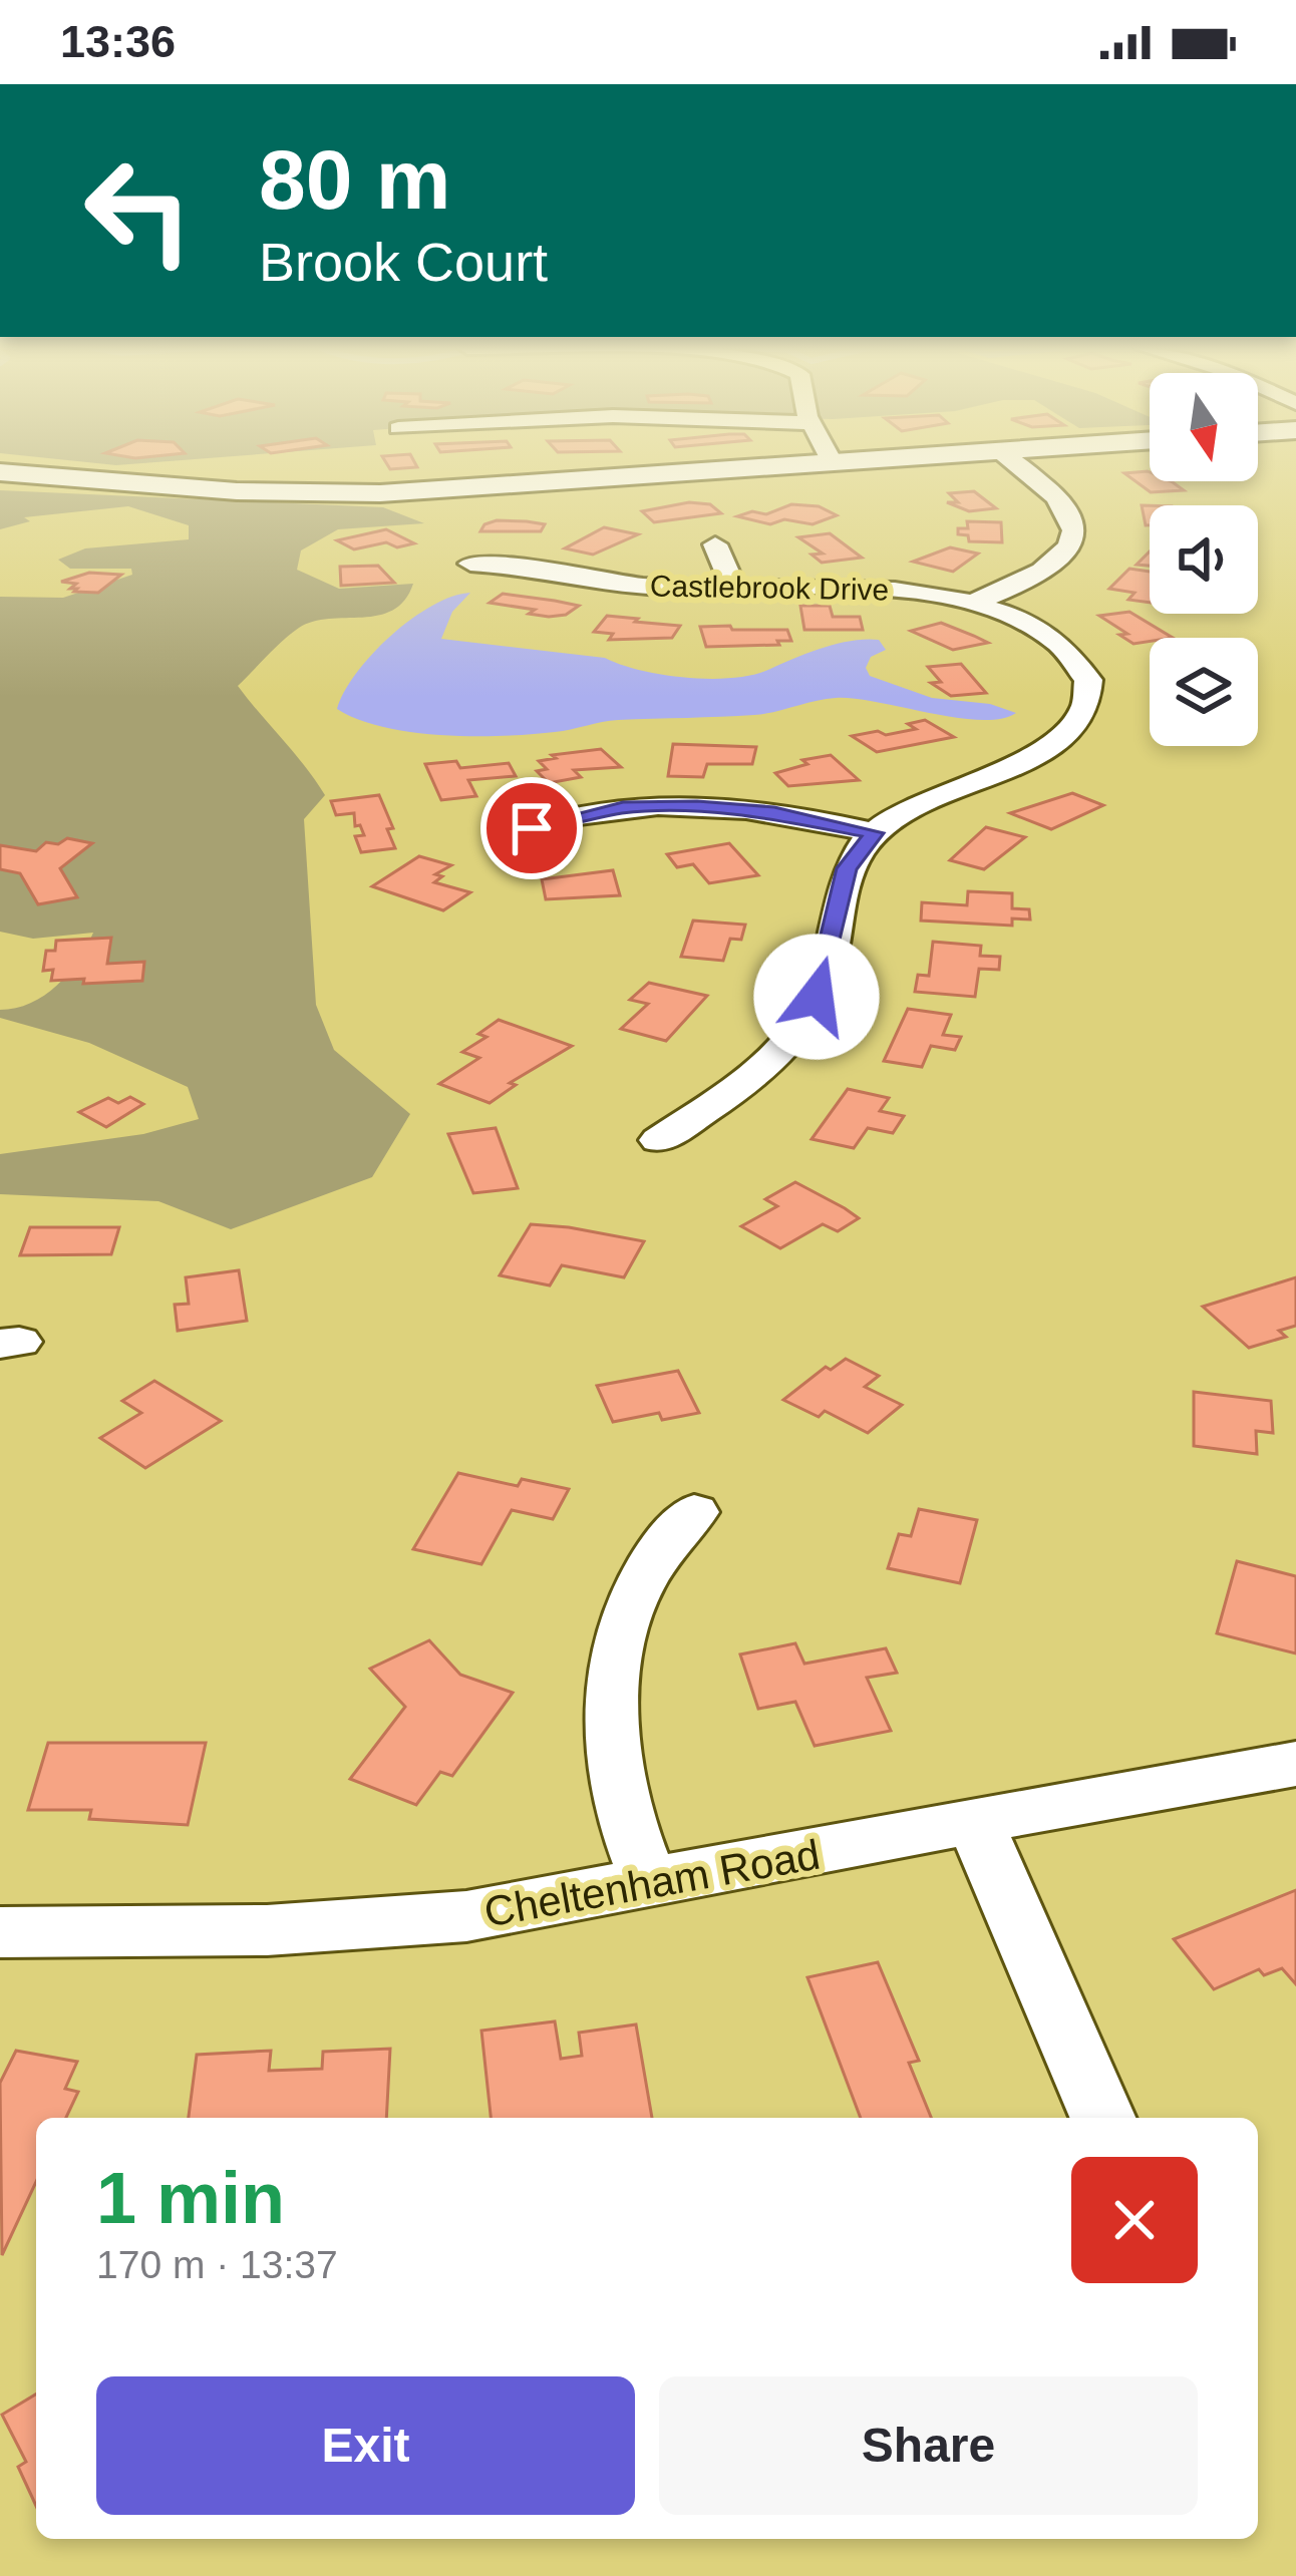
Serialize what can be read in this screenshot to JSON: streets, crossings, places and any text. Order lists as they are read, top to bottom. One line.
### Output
{"streets":{"street":["Castlebrook Drive","Cheltenham Road"]},"north":"bottom","page":{"status":"13:36","turn":["80 m","Brook Court"],"heading":["1 min","170 m · 13:37"],"buttons":["Exit","Share"]}}
